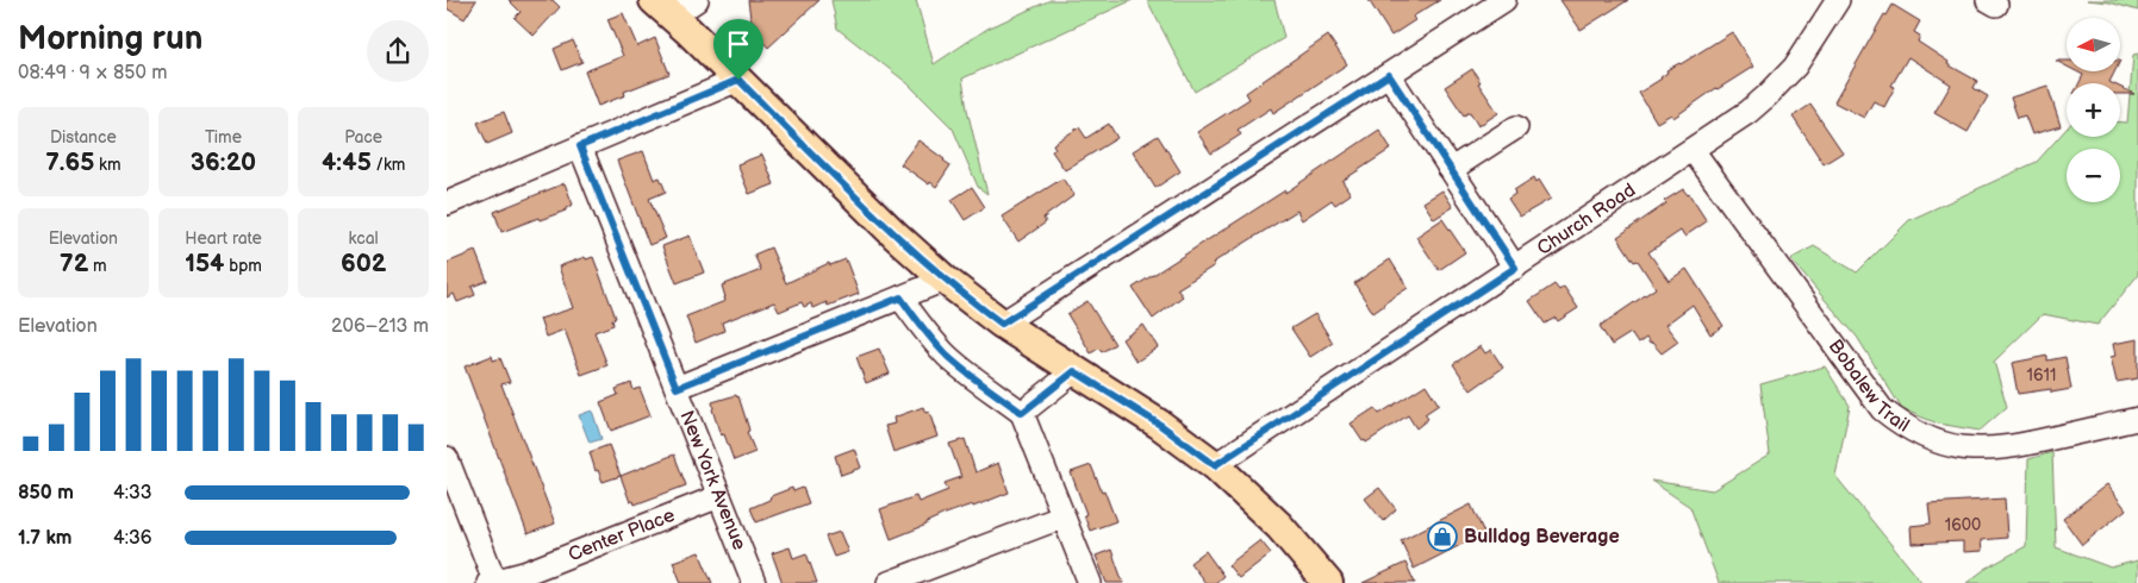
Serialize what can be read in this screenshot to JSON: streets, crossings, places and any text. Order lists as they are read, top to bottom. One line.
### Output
{"streets":{"street":["Church Road","Bobalew Trail","New York Avenue","Center Place"]},"crossings":[["Church Road","Bobalew Trail"],["New York Avenue","Center Place"]],"places":{"shop":["Bulldog Beverage"]},"house_numbers":["1611","1600"],"north":"left","page":{"heading":["Morning run","08:49 · 9 × 850 m"],"map_buttons":["+","−"],"stats":[["Distance","7.65 km"],["Time","36:20"],["Pace","4:45 /km"],["Elevation","72 m"],["Heart rate","154 bpm"],["kcal","602"]],"chart":["Elevation","206–213 m"],"list":[{"name":"850 m","note":"4:33"},{"name":"1.7 km","note":"4:36"}]}}
